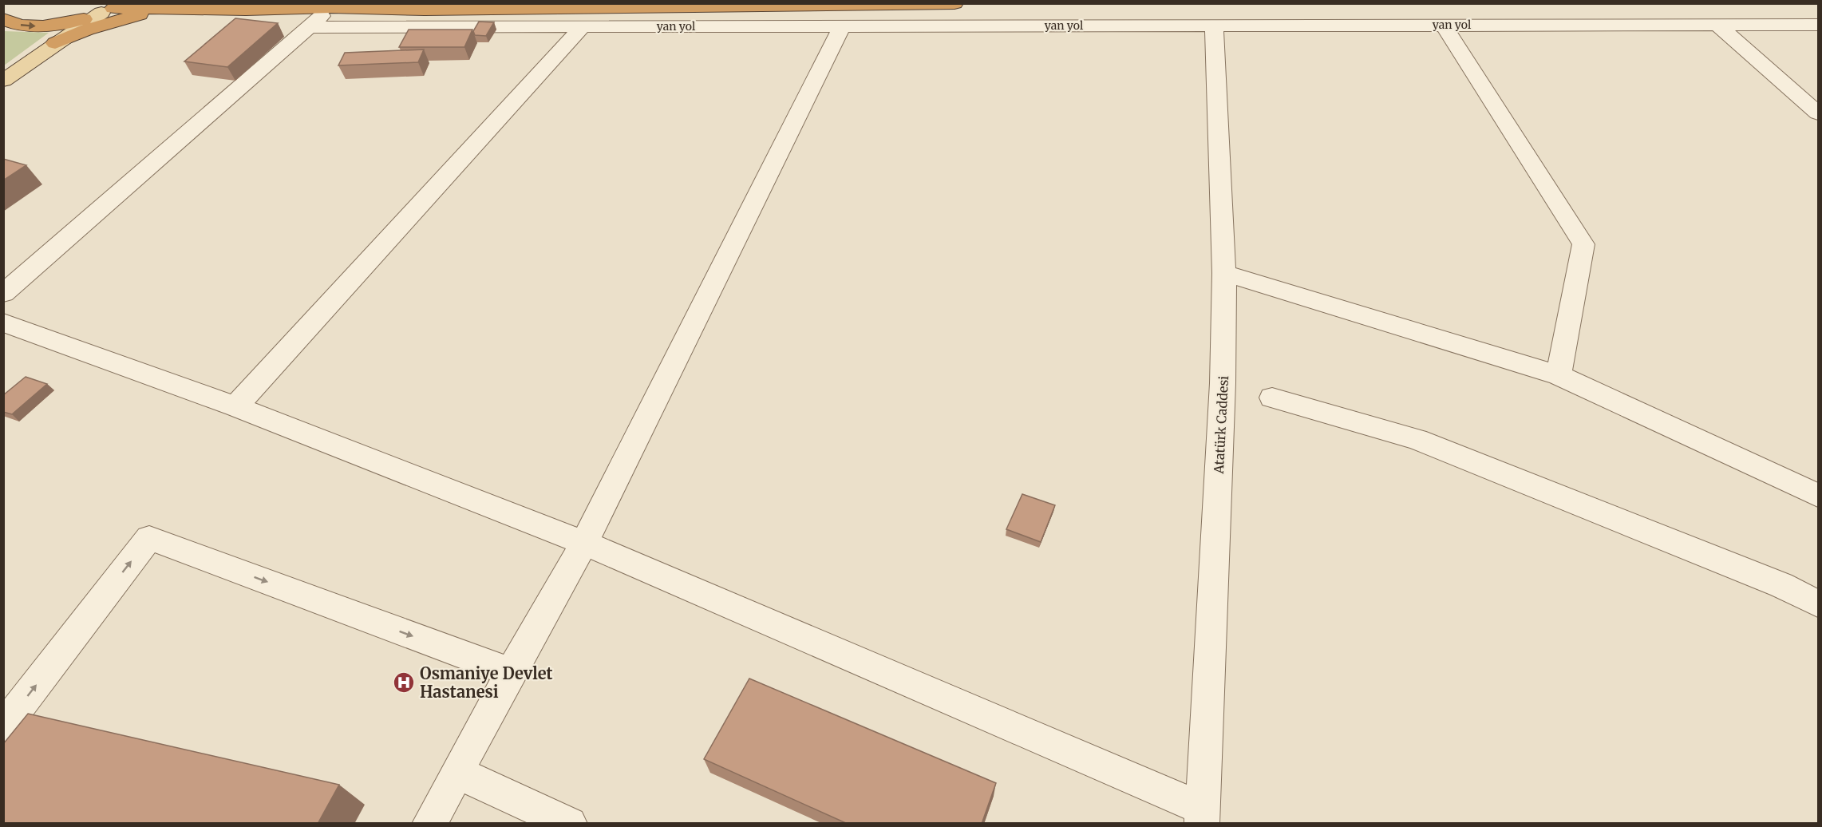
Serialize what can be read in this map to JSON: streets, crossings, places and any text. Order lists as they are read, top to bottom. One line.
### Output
{"streets":{"street":["yan yol","Atatürk Caddesi"]},"crossings":[["yan yol","Atatürk Caddesi"]],"places":{"hospital":["Osmaniye Devlet Hastanesi"]}}
